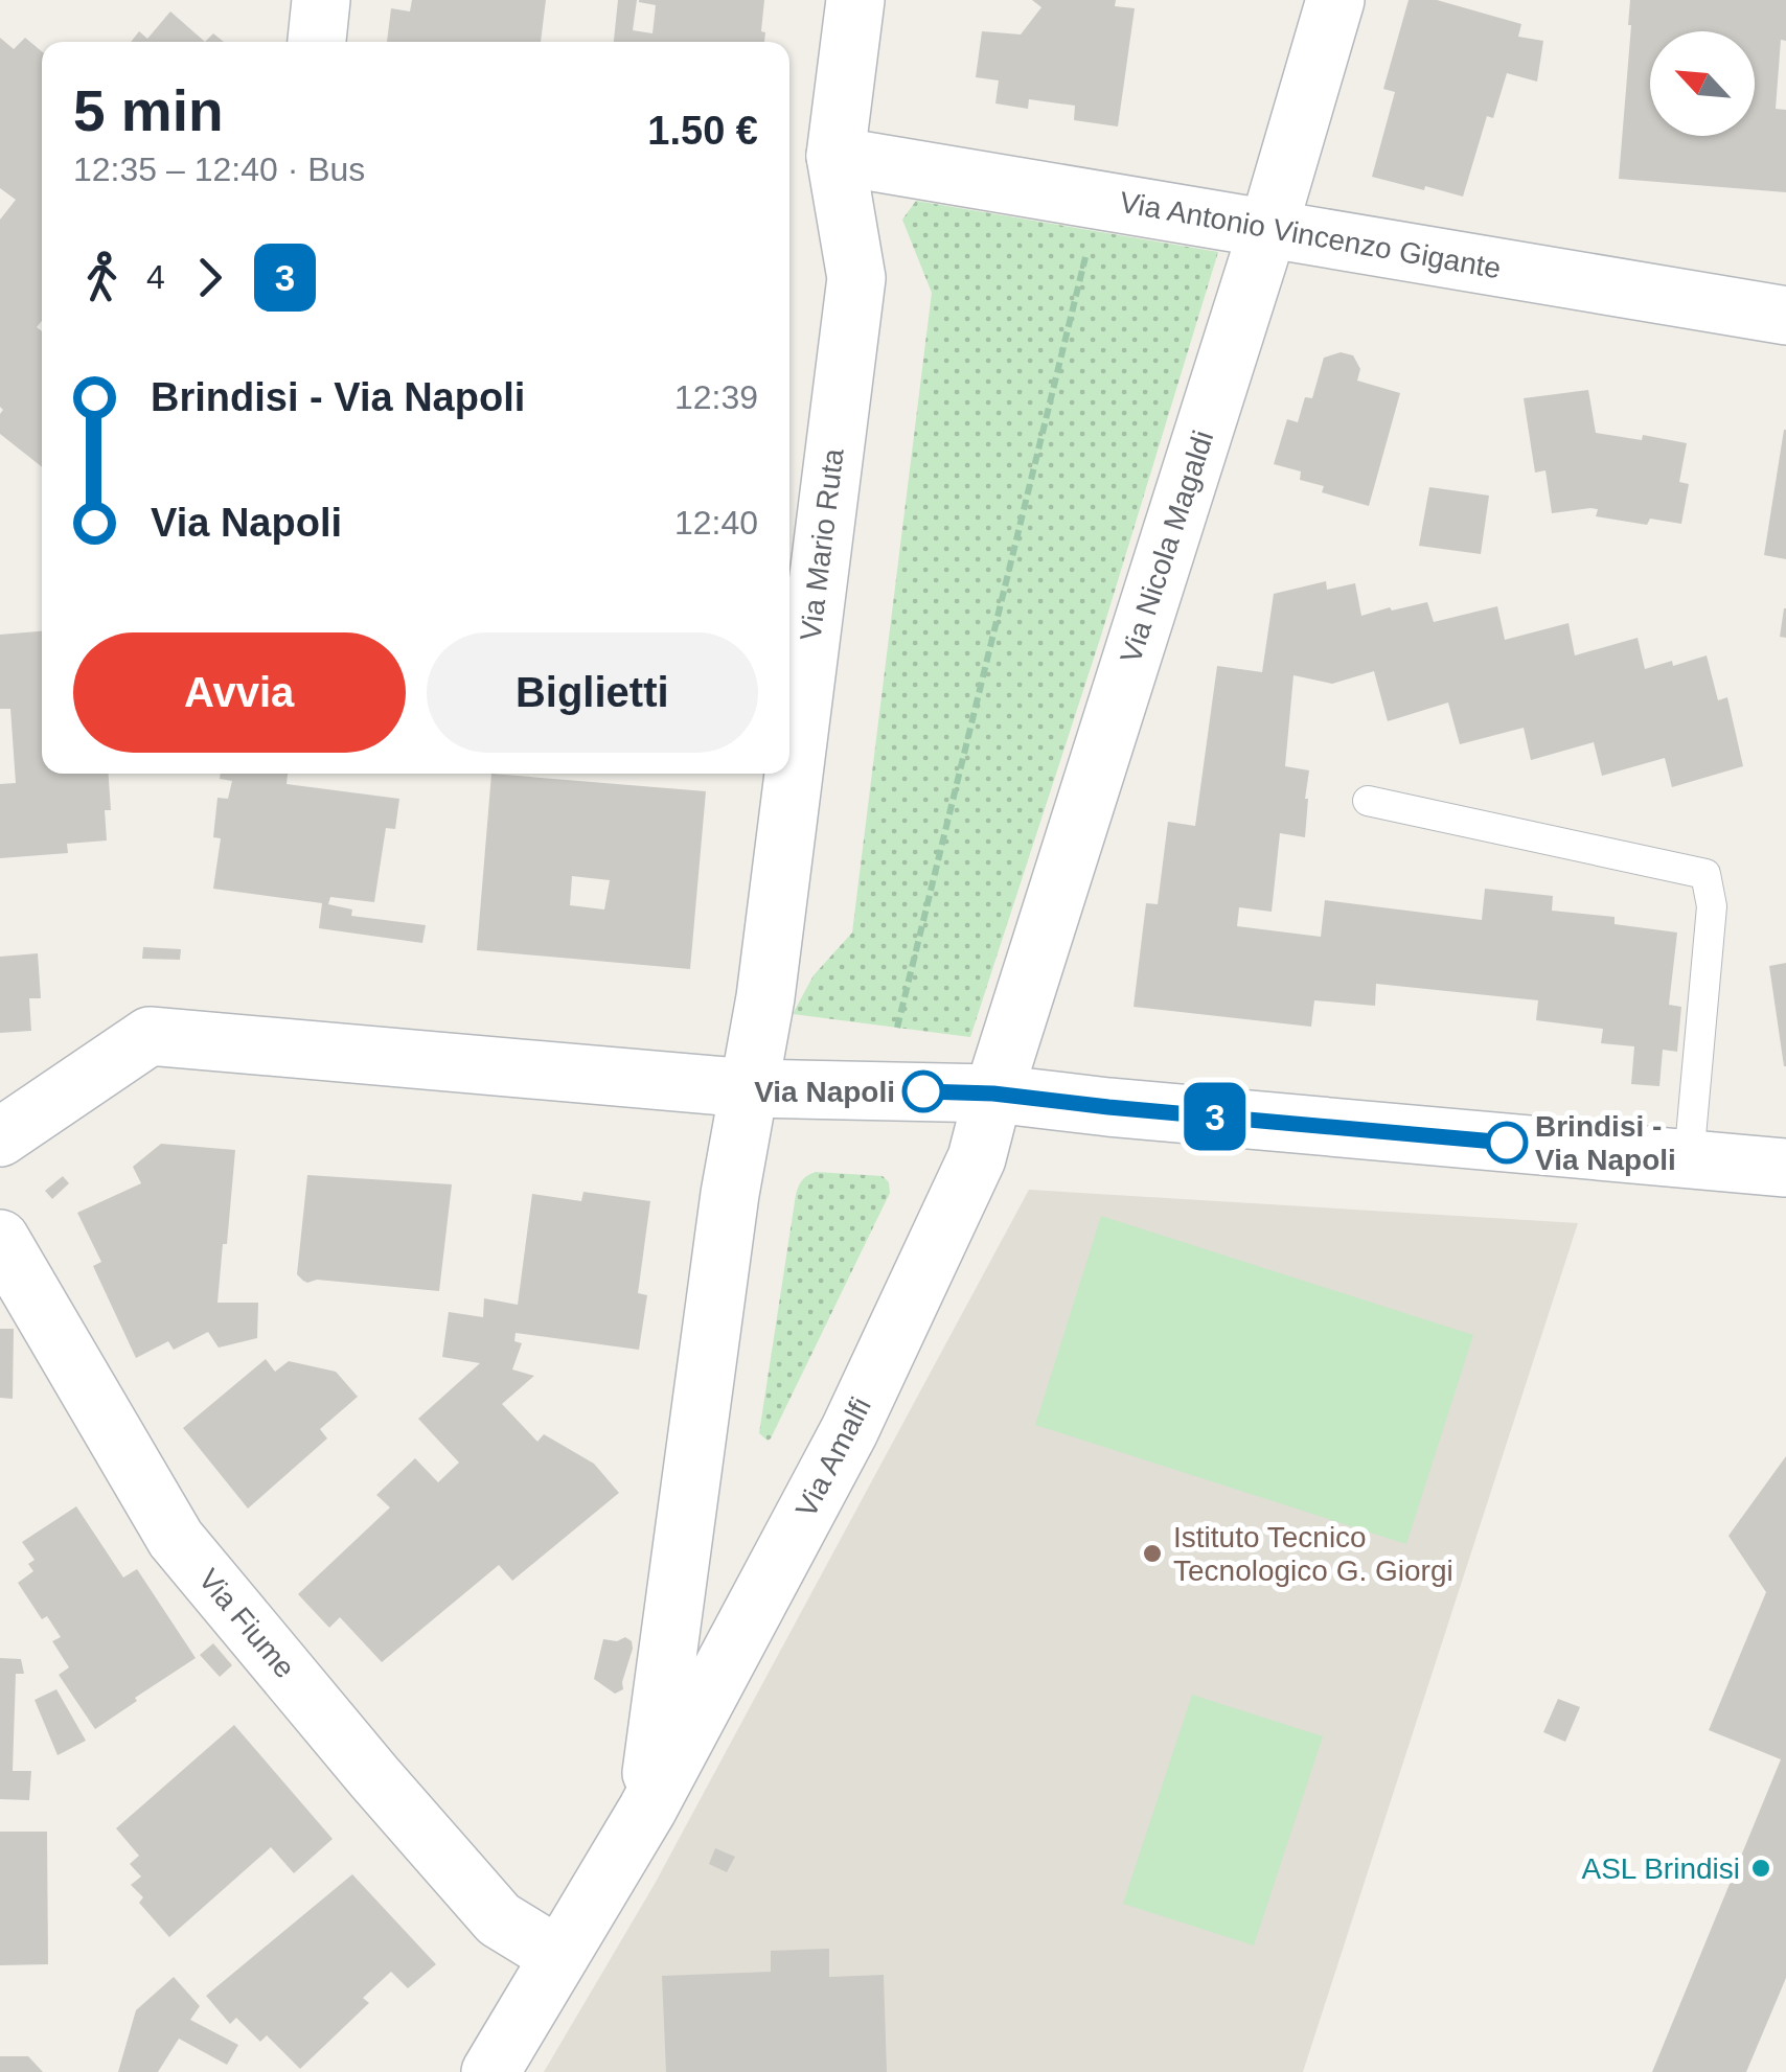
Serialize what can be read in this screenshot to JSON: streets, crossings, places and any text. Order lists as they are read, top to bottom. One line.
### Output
{"streets":{"street":["Via Antonio Vincenzo Gigante","Via Mario Ruta","Via Nicola Magaldi","Via Amalfi","Via Fiume"]},"crossings":[["Via Antonio Vincenzo Gigante","Via Mario Ruta"],["Via Antonio Vincenzo Gigante","Via Nicola Magaldi"],["Via Mario Ruta","Via Amalfi"],["Via Nicola Magaldi","Via Amalfi"],["Via Amalfi","Via Fiume"]],"places":["Via Napoli","Brindisi - Via Napoli","Istituto Tecnico Tecnologico G. Giorgi","ASL Brindisi"],"lines":["bus line 3"],"north":"top left","page":{"on_map":"3","heading":["5 min","12:35 – 12:40 · Bus","1.50 €"],"legs":["4","3"],"list":[{"name":"Brindisi - Via Napoli","value":"12:39"},{"name":"Via Napoli","value":"12:40"}],"buttons":["Avvia","Biglietti"]}}
